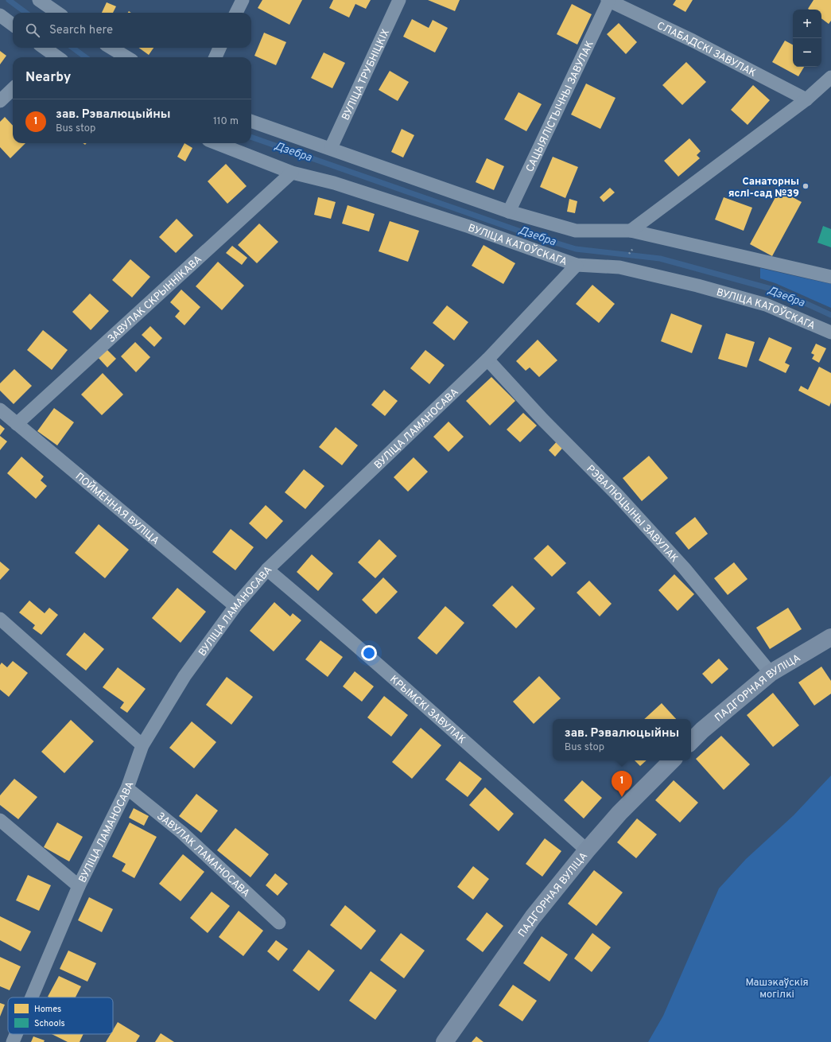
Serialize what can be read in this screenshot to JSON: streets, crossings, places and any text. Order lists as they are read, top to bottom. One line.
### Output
{"streets":{"street":["СЛАБАДСКІ ЗАВУЛАК","ВУЛІЦА ТРУБНІЦКІХ","САЦЫЯЛІСТЫЧНЫ ЗАВУЛАК","ВУЛІЦА КАТОЎСКАГА","ЗАВУЛАК СКРЫННІКАВА","ВУЛІЦА ЛАМАНОСАВА","ПОЙМЕННАЯ ВУЛІЦА","РЭВАЛЮЦЫНЫ ЗАВУЛАК","ПАДГОРНАЯ ВУЛІЦА","КРЫМСКІ ЗАВУЛАК","ЗАВУЛАК ЛАМАНОСАВА"]},"crossings":[["СЛАБАДСКІ ЗАВУЛАК","САЦЫЯЛІСТЫЧНЫ ЗАВУЛАК"],["ВУЛІЦА КАТОЎСКАГА","ЗАВУЛАК СКРЫННІКАВА"],["ВУЛІЦА КАТОЎСКАГА","ВУЛІЦА ЛАМАНОСАВА"],["ЗАВУЛАК СКРЫННІКАВА","ПОЙМЕННАЯ ВУЛІЦА"],["ВУЛІЦА ЛАМАНОСАВА","ПОЙМЕННАЯ ВУЛІЦА"],["ВУЛІЦА ЛАМАНОСАВА","РЭВАЛЮЦЫНЫ ЗАВУЛАК"],["ВУЛІЦА ЛАМАНОСАВА","КРЫМСКІ ЗАВУЛАК"],["ВУЛІЦА ЛАМАНОСАВА","ЗАВУЛАК ЛАМАНОСАВА"],["РЭВАЛЮЦЫНЫ ЗАВУЛАК","ПАДГОРНАЯ ВУЛІЦА"],["ПАДГОРНАЯ ВУЛІЦА","КРЫМСКІ ЗАВУЛАК"]],"water":["Дзебра"],"parks":["Машэкаўскія могілкі"],"places":["Санаторны яслі-сад №39"],"legend":["Homes","Schools"],"page":{"map_buttons":["+","−"],"search":"Search here","heading":"Nearby","list":[{"mark":"1","name":"зав. Рэвалюцыйны","note":"Bus stop","value":"110 m"}],"popup":["зав. Рэвалюцыйны","Bus stop"],"pins":"1"}}
